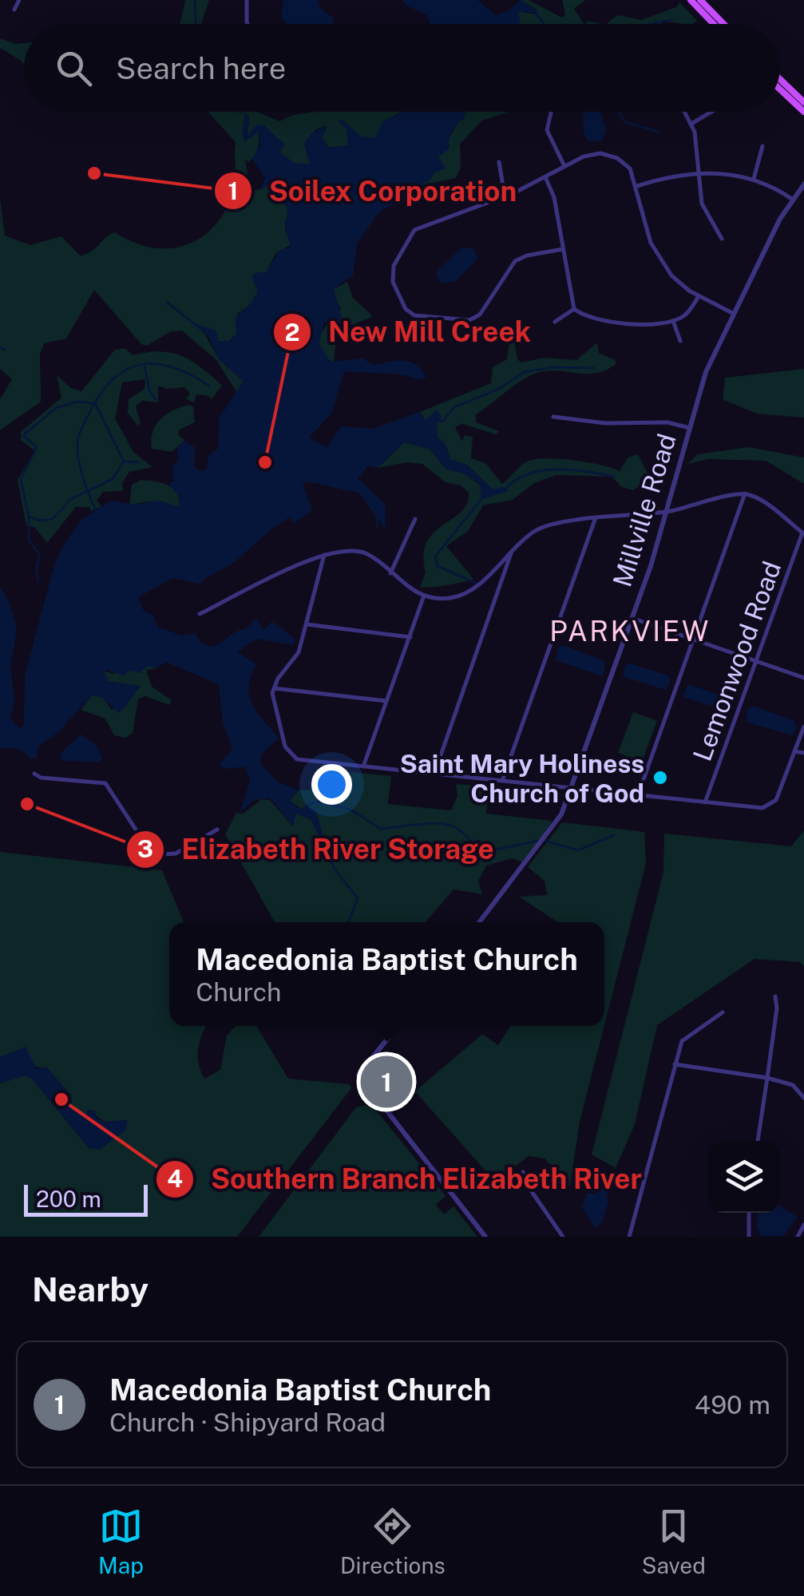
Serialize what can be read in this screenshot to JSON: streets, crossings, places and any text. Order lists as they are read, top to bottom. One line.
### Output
{"streets":{"street":["Millville Road","Lemonwood Road"]},"districts":["PARKVIEW"],"places":["Soilex Corporation","New Mill Creek","Saint Mary Holiness Church of God","Elizabeth River Storage","Southern Branch Elizabeth River"],"scale_bar":"200 m","page":{"search":"Search here","popup":["Macedonia Baptist Church","Church"],"pins":"1","scale":"200 m","heading":"Nearby","list":[{"mark":"1","name":"Macedonia Baptist Church","note":"Church · Shipyard Road","value":"490 m"}],"nav":["Map","Directions","Saved"]}}
